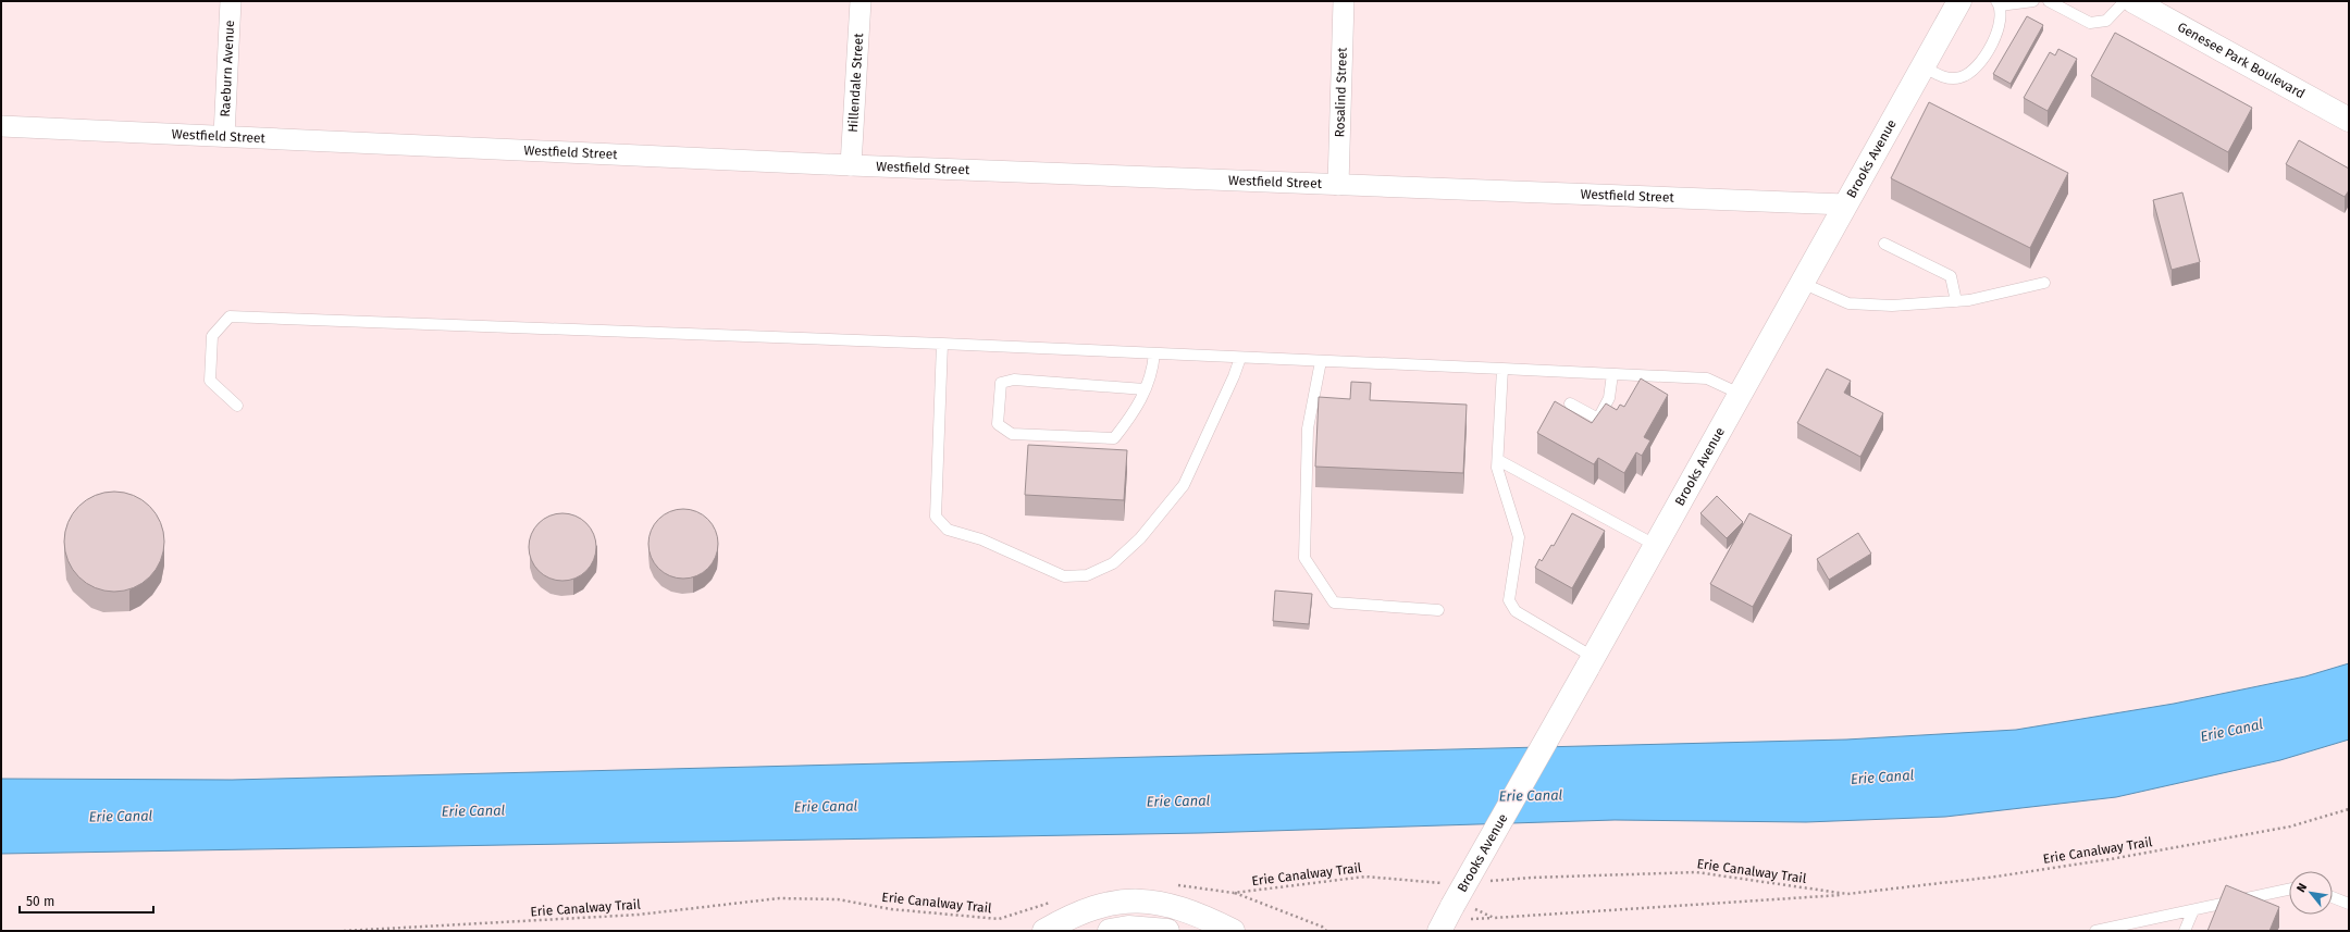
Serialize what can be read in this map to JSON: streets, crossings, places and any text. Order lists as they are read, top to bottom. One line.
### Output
{"streets":{"main road":["Genesee Park Boulevard","Brooks Avenue"],"street":["Raeburn Avenue","Hillendale Street","Rosalind Street","Westfield Street"],"path":["Erie Canalway Trail"]},"crossings":[["Raeburn Avenue","Westfield Street"],["Hillendale Street","Westfield Street"],["Rosalind Street","Westfield Street"],["Westfield Street","Brooks Avenue"]],"water":["Erie Canal"],"scale_bar":"50 m","north":"top left"}
